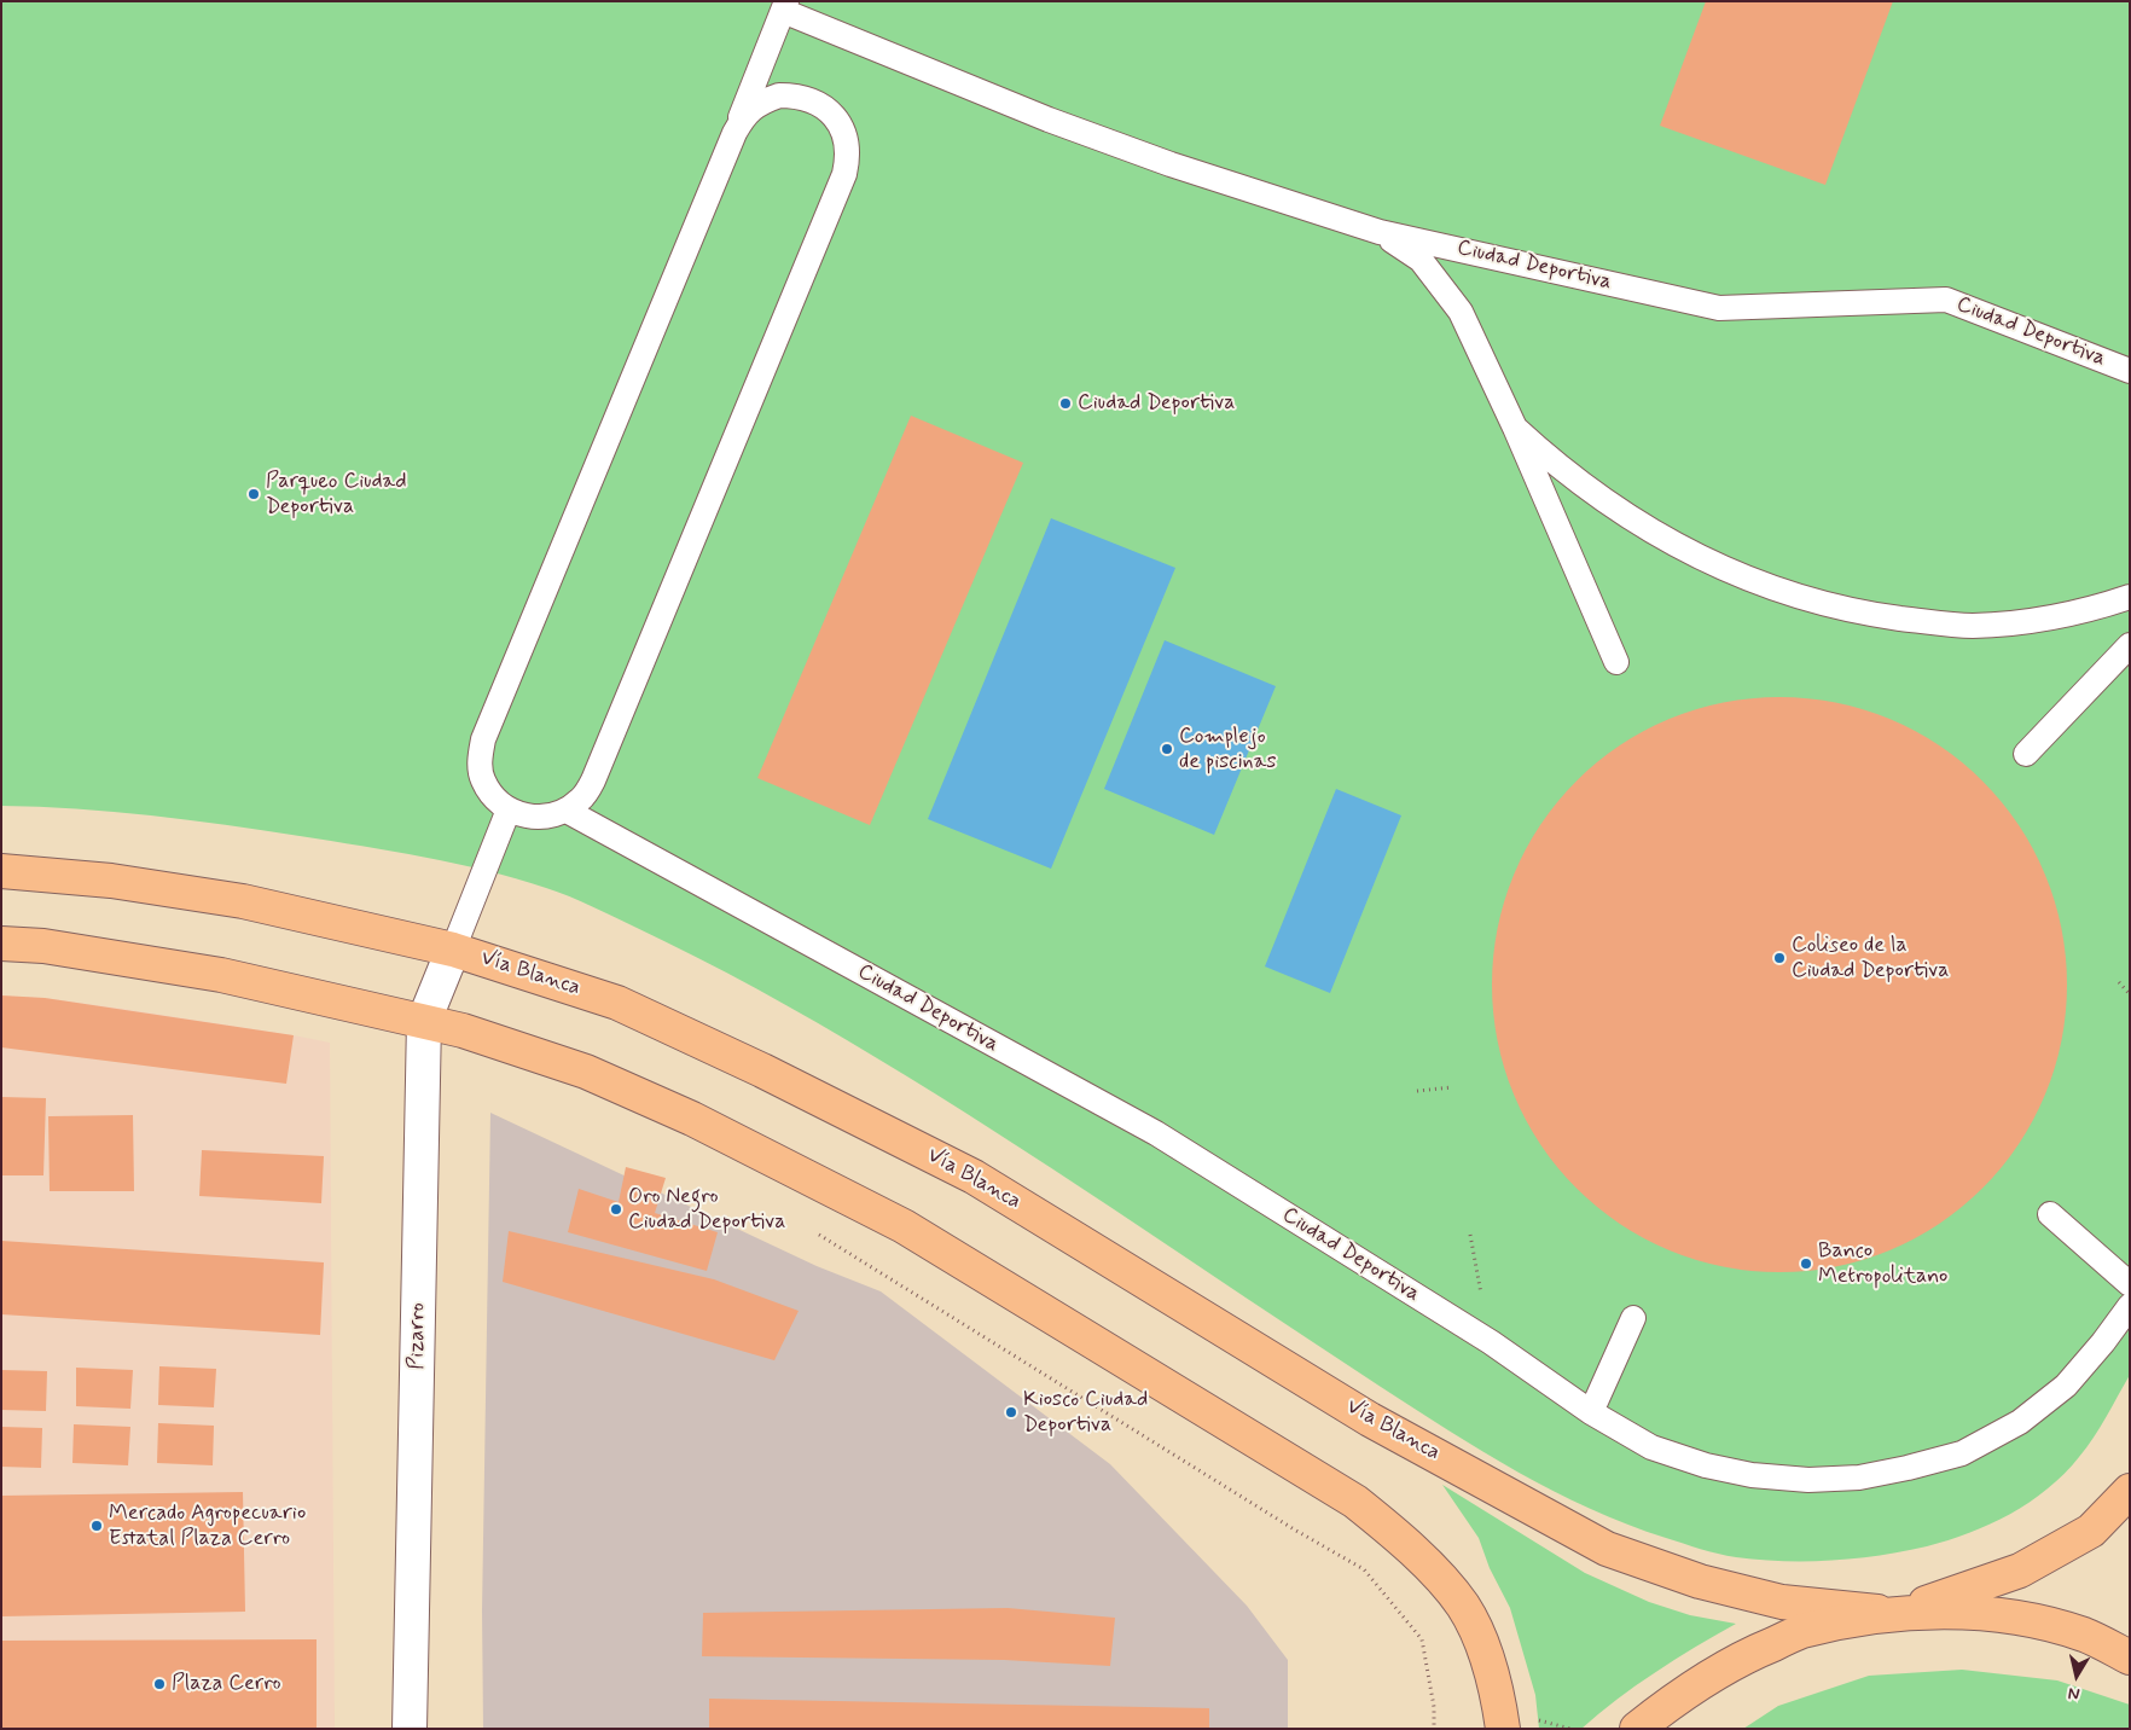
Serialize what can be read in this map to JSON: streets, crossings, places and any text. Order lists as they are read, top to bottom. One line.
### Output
{"streets":{"main road":["Vía Blanca"],"street":["Pizarro"],"lane":["Ciudad Deportiva"]},"crossings":[["Vía Blanca","Pizarro"]],"places":["Ciudad Deportiva","Parqueo Ciudad Deportiva","Complejo de piscinas","Coliseo de la Ciudad Deportiva","Oro Negro Ciudad Deportiva","Banco Metropolitano","Kiosco Ciudad Deportiva","Mercado Agropecuario Estatal Plaza Cerro","Plaza Cerro"],"north":"bottom"}
